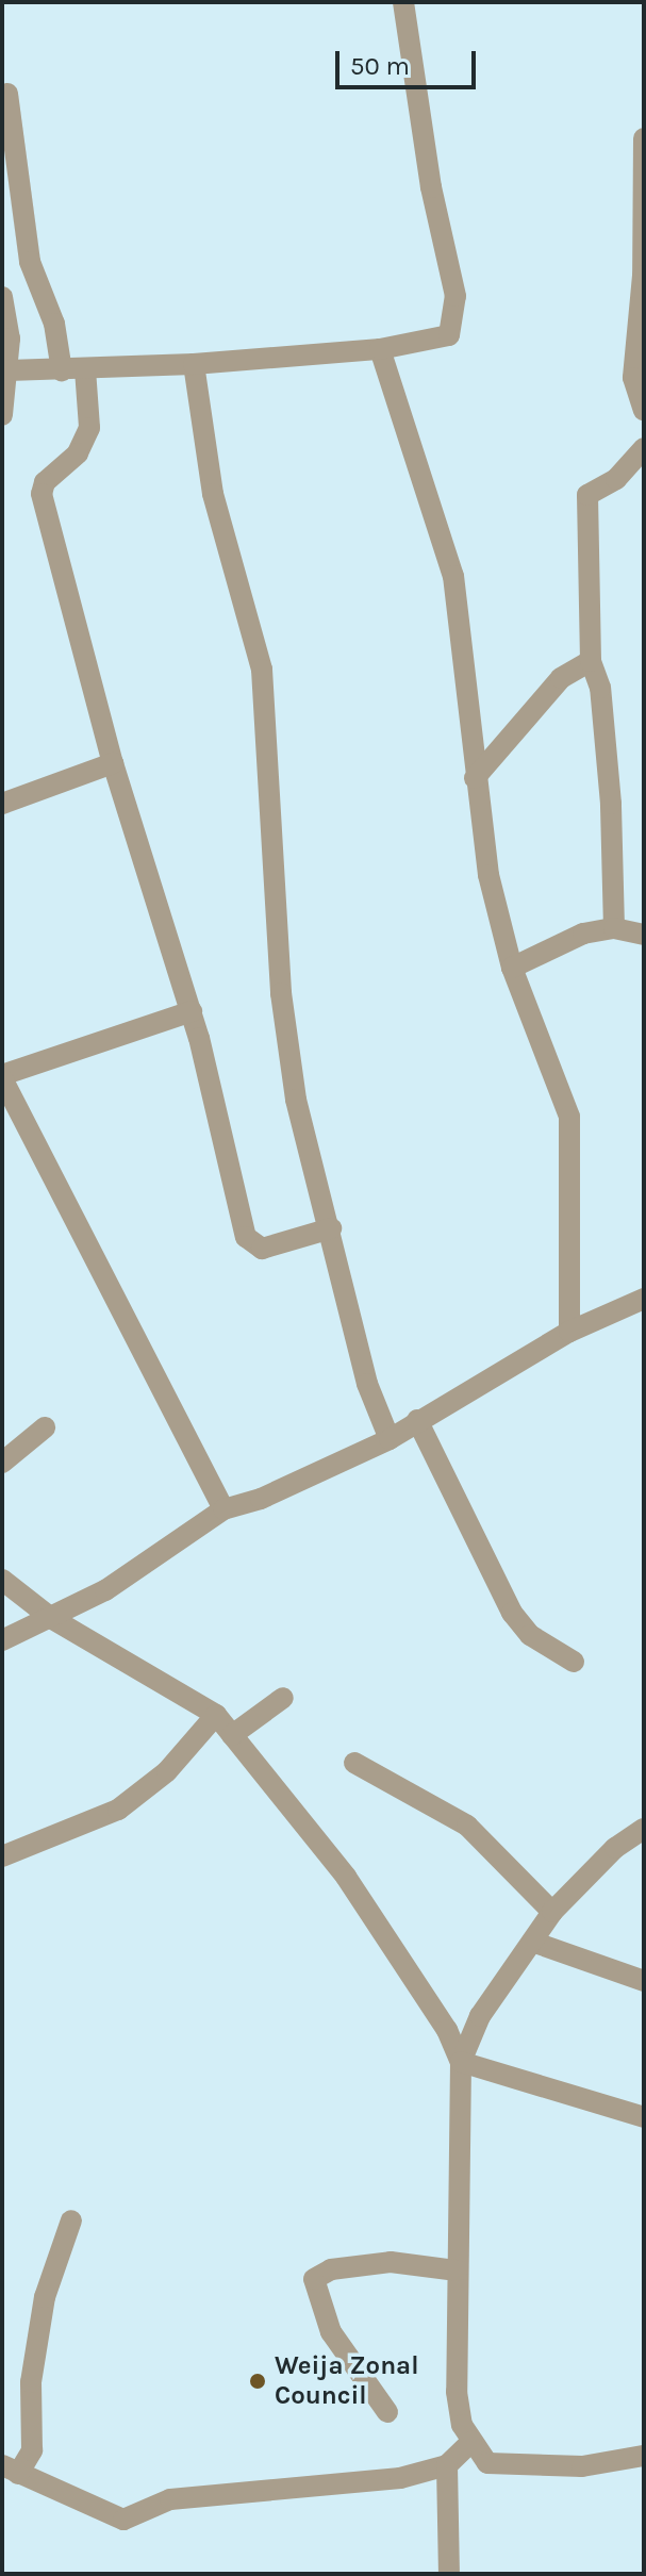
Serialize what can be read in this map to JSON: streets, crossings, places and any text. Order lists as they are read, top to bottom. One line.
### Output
{"places":["Weija Zonal Council"],"scale_bar":"50 m"}
